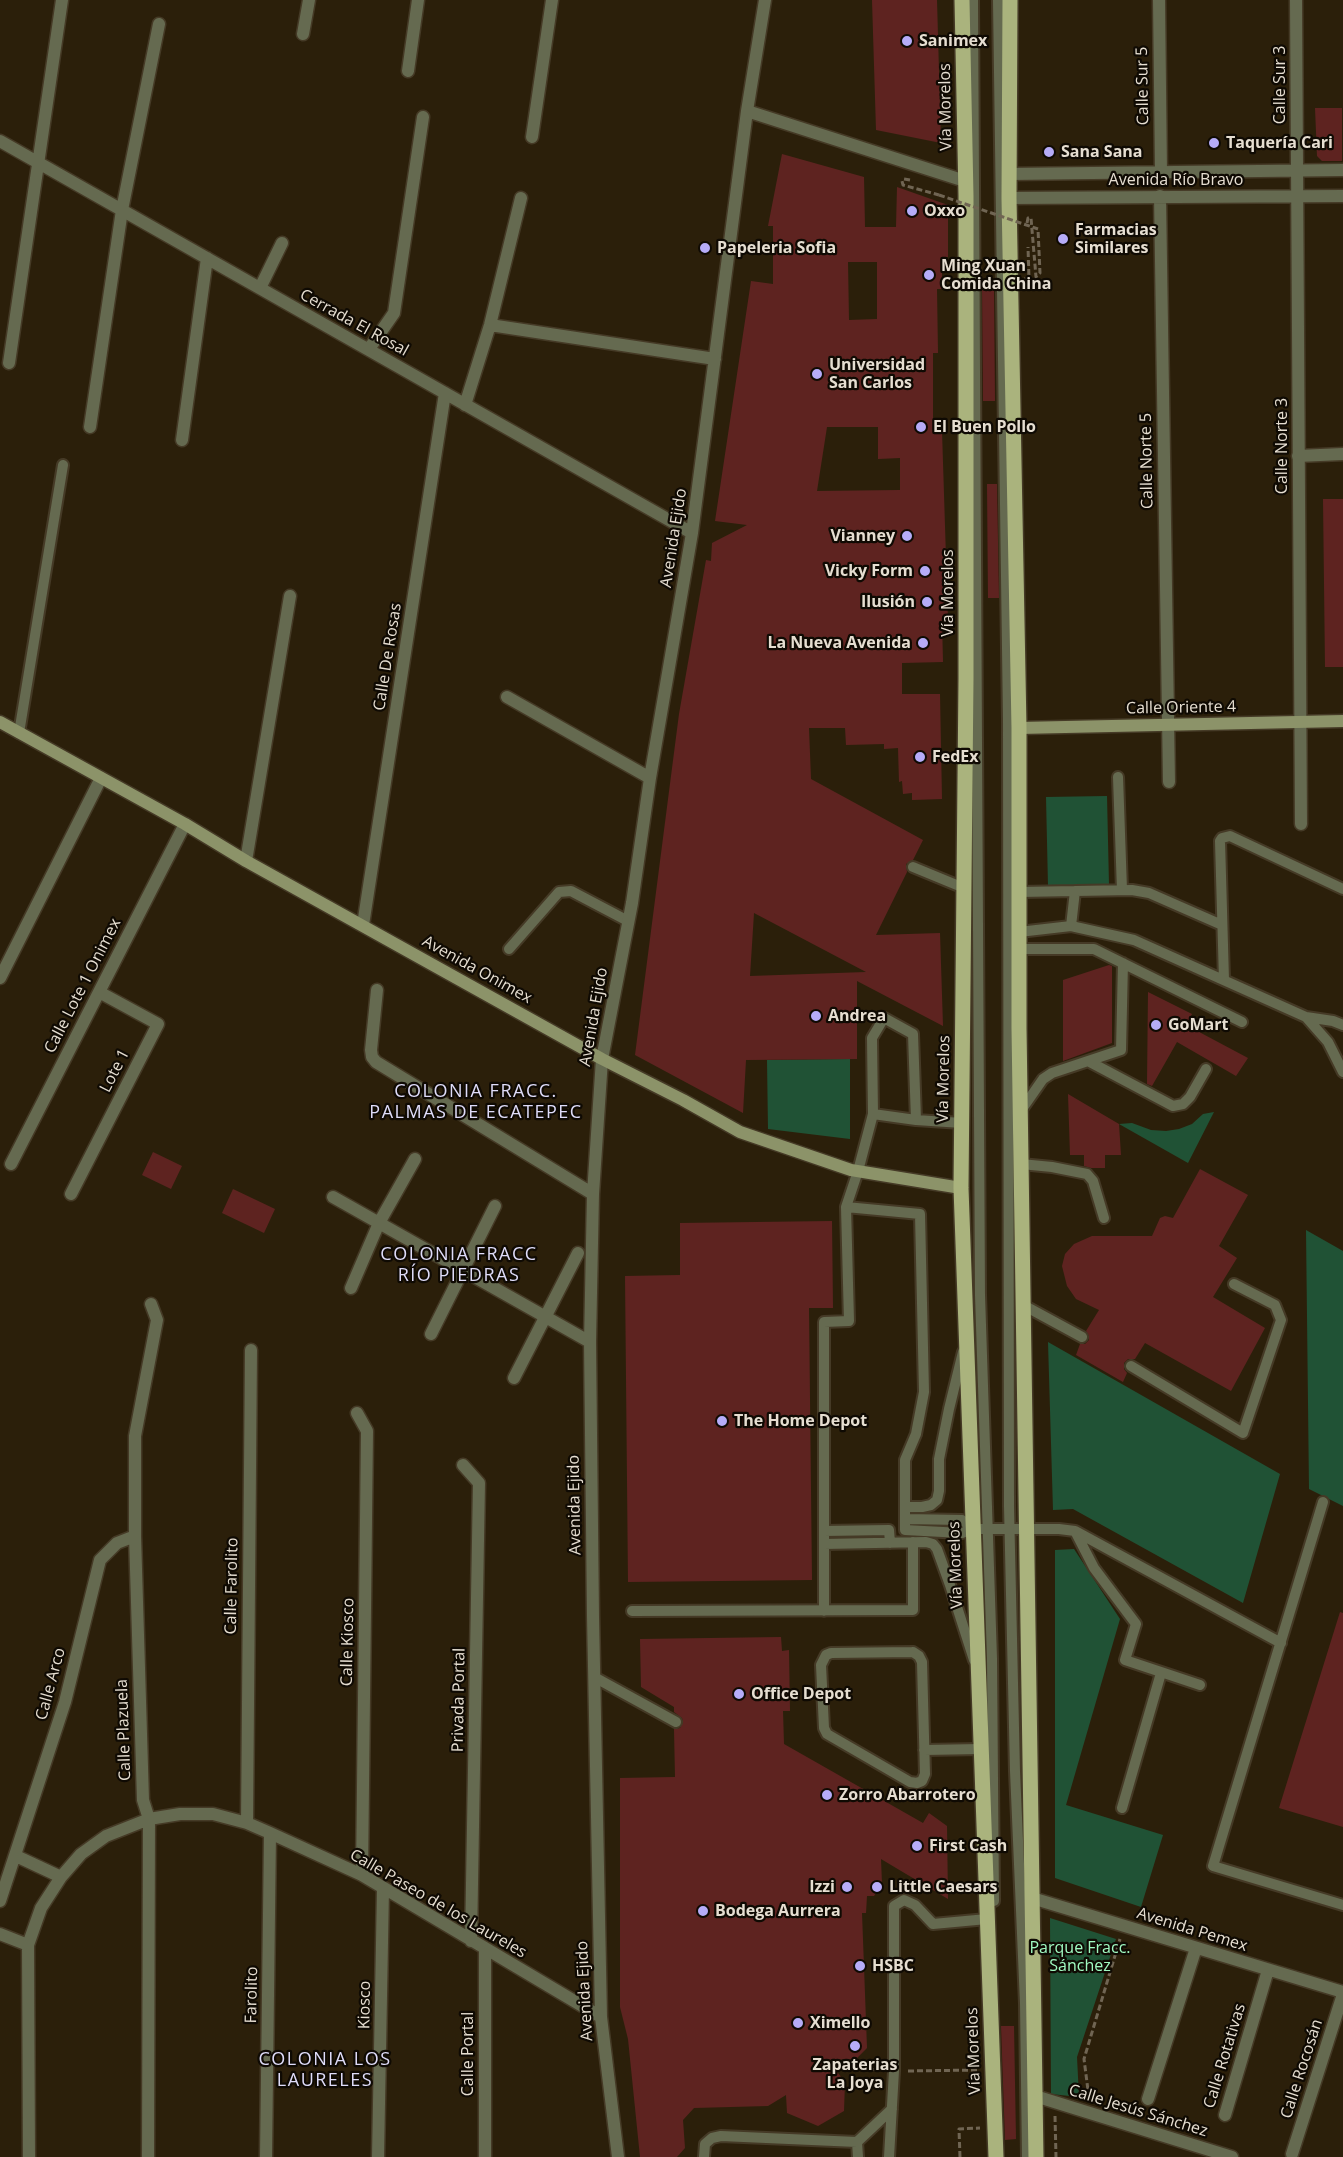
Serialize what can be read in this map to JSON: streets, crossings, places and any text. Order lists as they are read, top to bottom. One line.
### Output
{"streets":{"main road":["Vía Morelos"],"street":["Calle Sur 3","Calle Sur 5","Avenida Río Bravo","Cerrada El Rosal","Calle Norte 3","Calle Norte 5","Avenida Ejido","Calle De Rosas","Calle Oriente 4","Avenida Onimex","Calle Lote 1 Onimex","Lote 1","Calle Farolito","Calle Kiosco","Calle Arco","Privada Portal","Calle Plazuela","Calle Paseo de los Laureles","Avenida Pemex","Farolito","Kiosco","Calle Portal","Calle Rotativas","Calle Rocosán","Calle Jesús Sánchez"]},"crossings":[["Calle Sur 3","Avenida Río Bravo"],["Calle Sur 3","Calle Norte 3"],["Calle Sur 5","Avenida Río Bravo"],["Vía Morelos","Avenida Onimex"],["Avenida Río Bravo","Calle Norte 3"],["Avenida Río Bravo","Calle Norte 5"],["Cerrada El Rosal","Avenida Ejido"],["Cerrada El Rosal","Calle De Rosas"],["Calle Norte 3","Calle Oriente 4"],["Calle Norte 5","Calle Oriente 4"],["Avenida Ejido","Avenida Onimex"],["Avenida Ejido","Calle Paseo de los Laureles"],["Calle De Rosas","Avenida Onimex"],["Avenida Onimex","Calle Lote 1 Onimex"],["Calle Lote 1 Onimex","Lote 1"],["Calle Farolito","Calle Paseo de los Laureles"],["Calle Kiosco","Calle Paseo de los Laureles"],["Calle Arco","Calle Plazuela"],["Privada Portal","Calle Paseo de los Laureles"],["Calle Plazuela","Calle Paseo de los Laureles"],["Calle Paseo de los Laureles","Farolito"],["Calle Paseo de los Laureles","Kiosco"],["Calle Paseo de los Laureles","Calle Portal"],["Avenida Pemex","Calle Rotativas"],["Avenida Pemex","Calle Rocosán"]],"districts":["COLONIA FRACC. PALMAS DE ECATEPEC","COLONIA FRACC RÍO PIEDRAS","COLONIA LOS LAURELES"],"parks":["Parque Fracc. Sánchez"],"places":["Sanimex","Taquería Cari","Sana Sana","Oxxo","Farmacias Similares","Papeleria Sofia","Ming Xuan Comida China","Universidad San Carlos","El Buen Pollo","Vianney","Vicky Form","Ilusión","La Nueva Avenida","FedEx","Andrea","GoMart","The Home Depot","Office Depot","Zorro Abarrotero","First Cash","Izzi","Little Caesars","Bodega Aurrera","HSBC","Ximello","Zapaterias La Joya"]}
